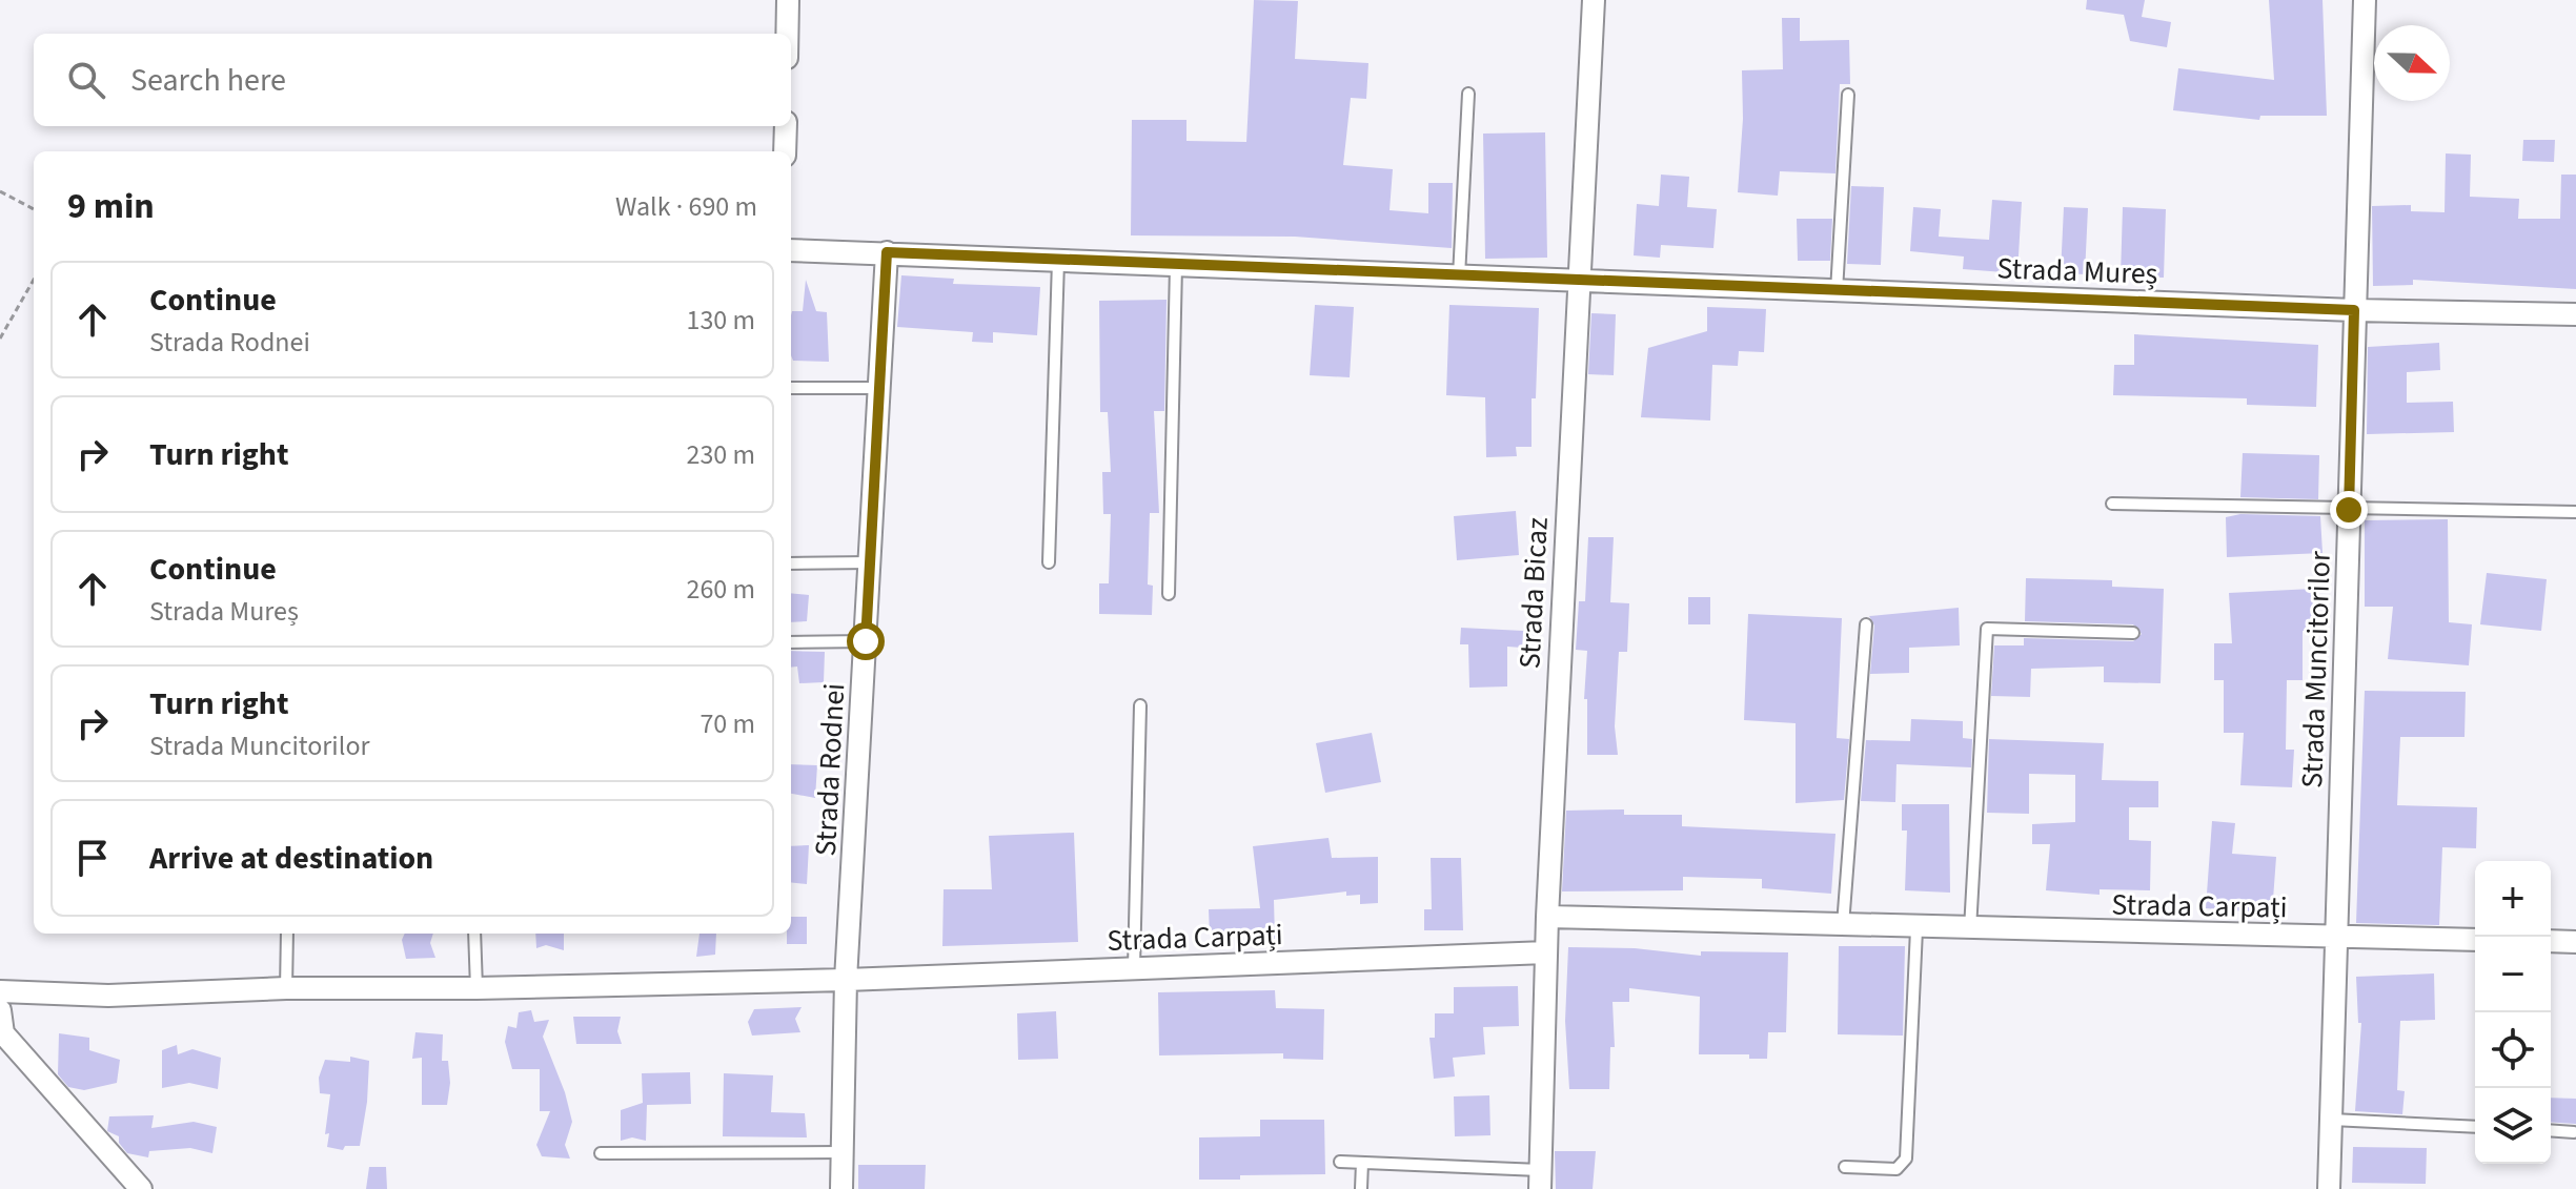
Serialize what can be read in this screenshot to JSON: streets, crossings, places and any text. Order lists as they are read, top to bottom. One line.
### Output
{"streets":{"street":["Strada Mureș","Strada Bicaz","Strada Muncitorilor","Strada Rodnei","Strada Carpați"]},"crossings":[["Strada Mureș","Strada Bicaz"],["Strada Mureș","Strada Muncitorilor"],["Strada Mureș","Strada Rodnei"],["Strada Bicaz","Strada Carpați"],["Strada Muncitorilor","Strada Carpați"],["Strada Rodnei","Strada Carpați"]],"north":"right","page":{"search":"Search here","heading":["9 min","Walk · 690 m"],"list":[["Continue","Strada Rodnei","130 m"],["Turn right","230 m"],["Continue","Strada Mureș","260 m"],["Turn right","Strada Muncitorilor","70 m"],"Arrive at destination"],"map_buttons":["+","−"]}}
